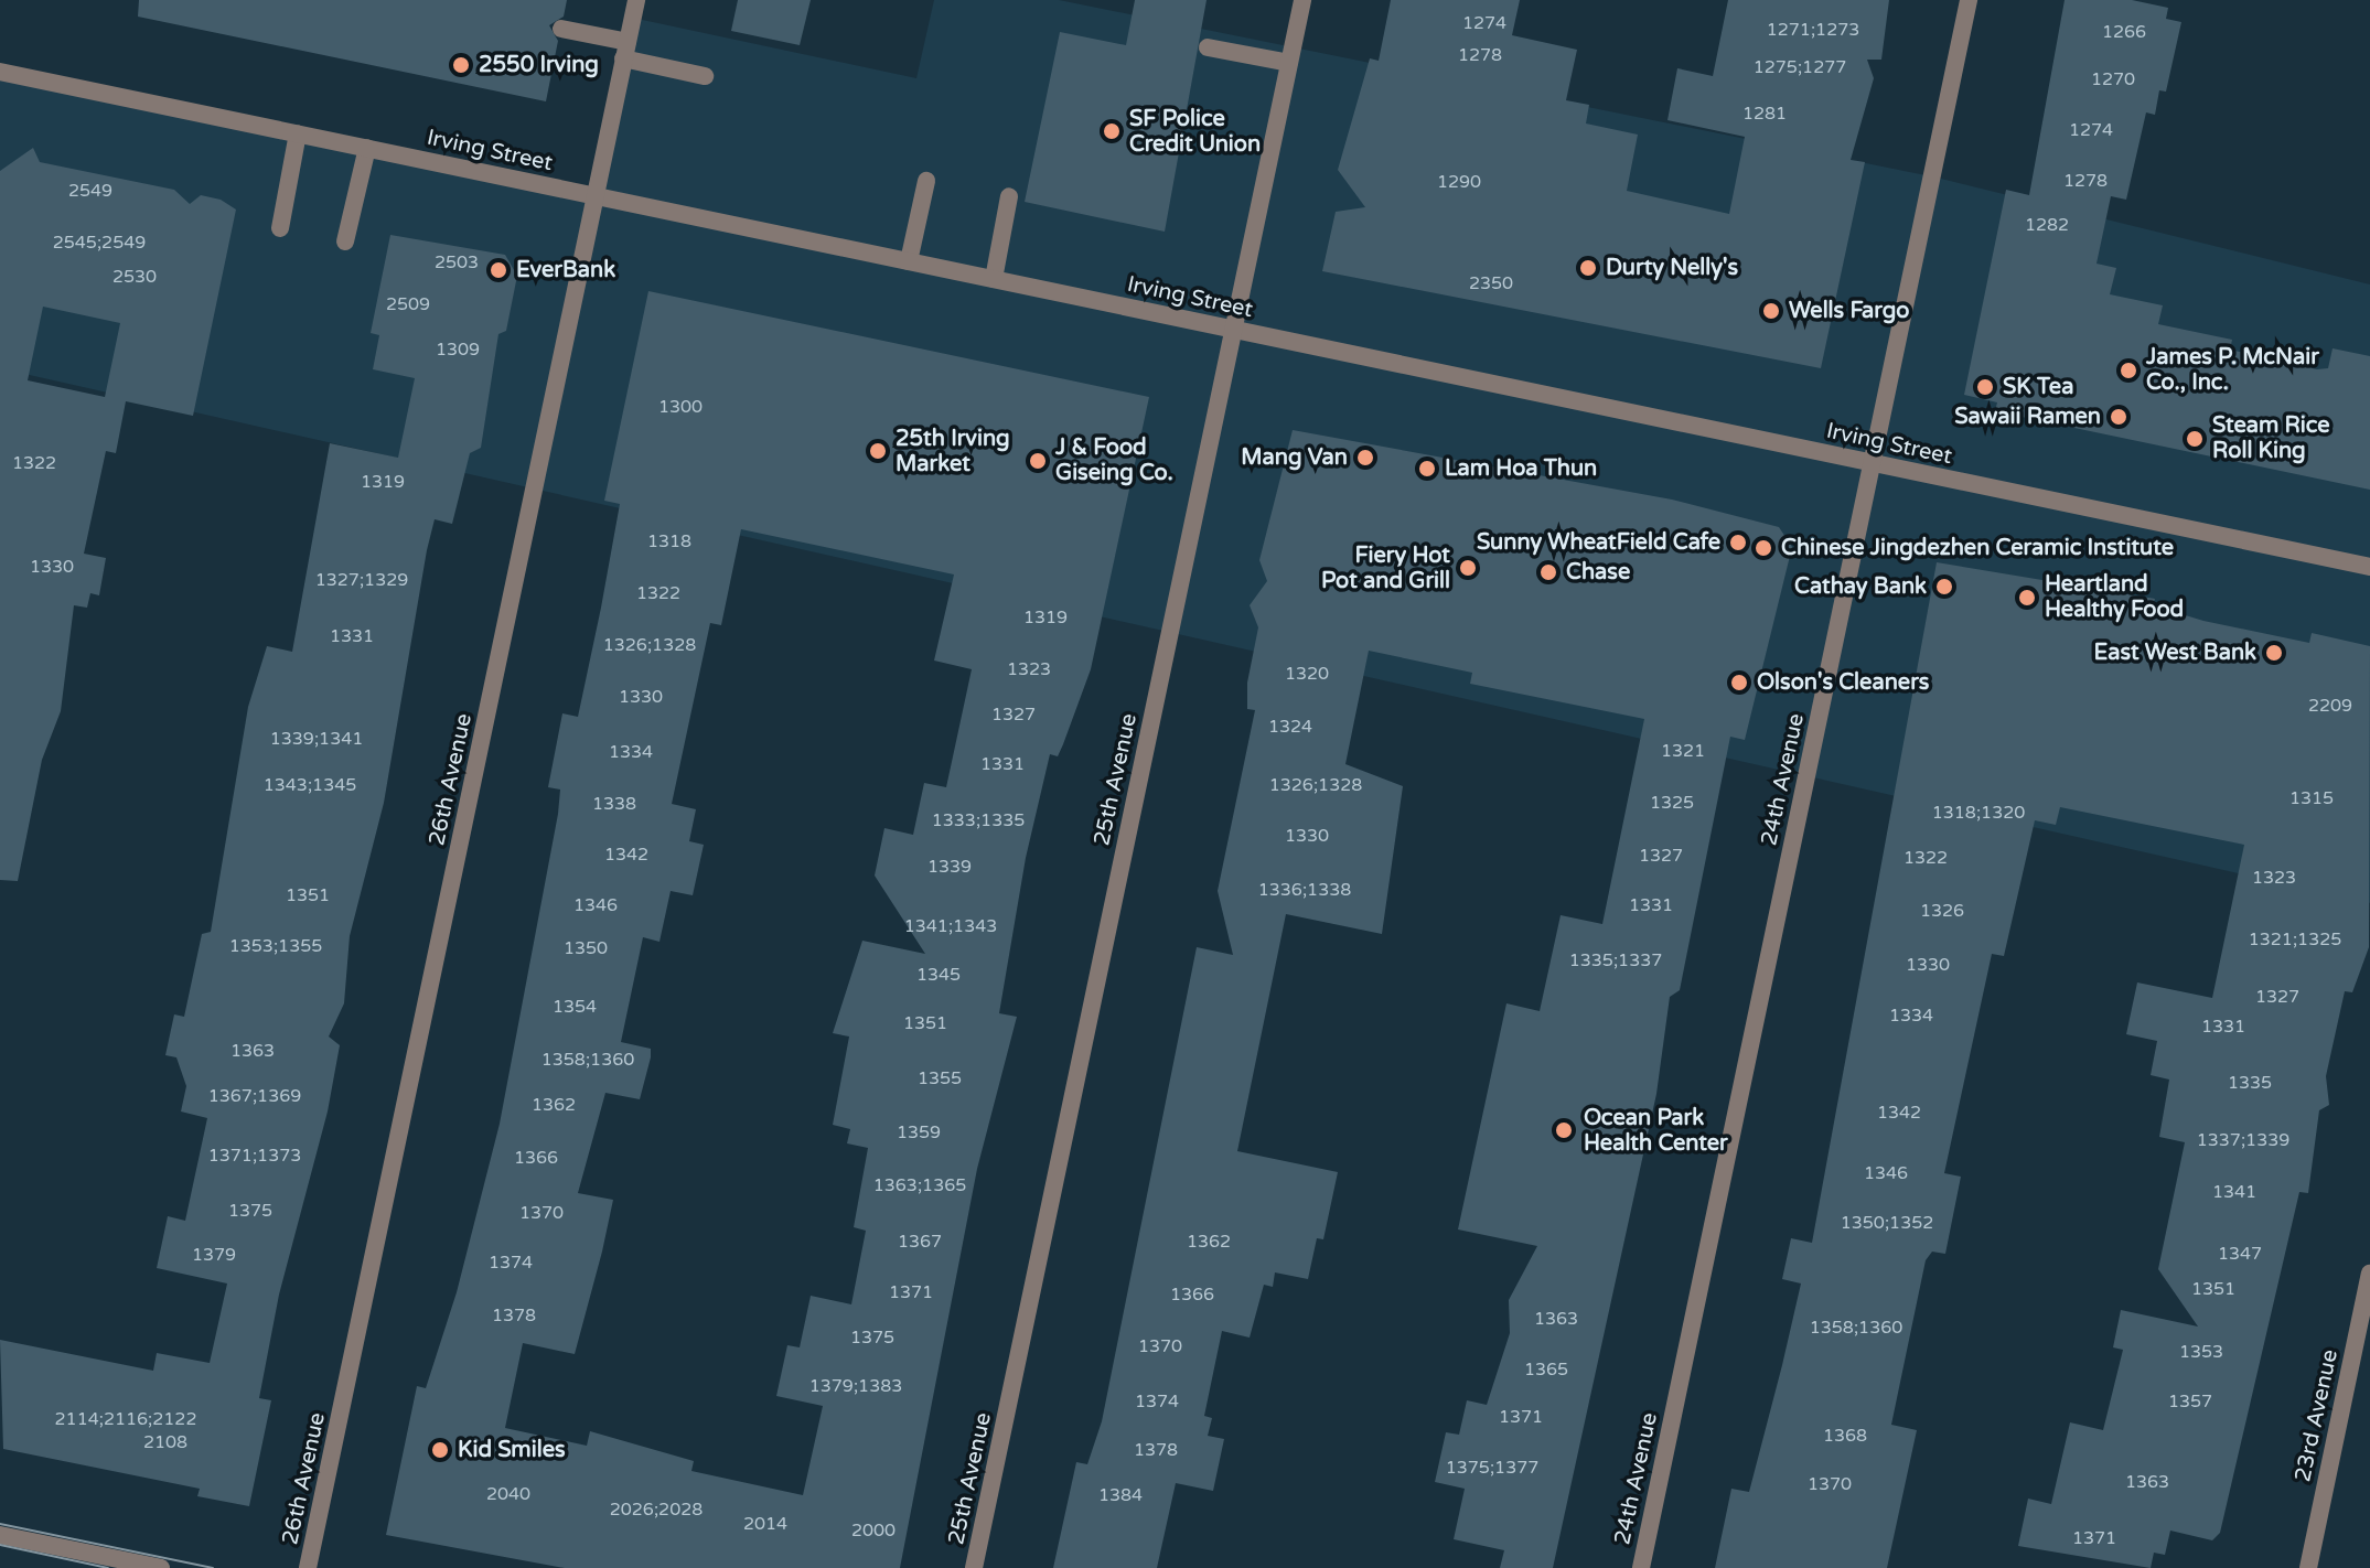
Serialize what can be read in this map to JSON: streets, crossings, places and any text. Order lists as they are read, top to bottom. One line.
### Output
{"streets":{"street":["Irving Street","26th Avenue","25th Avenue","24th Avenue","23rd Avenue"]},"crossings":[["Irving Street","26th Avenue"],["Irving Street","25th Avenue"],["Irving Street","24th Avenue"]],"places":["2550 Irving","SF Police Credit Union","Durty Nelly's","EverBank","Wells Fargo","James P. McNair Co., Inc.","SK Tea","Sawaii Ramen","Steam Rice Roll King","25th Irving Market","Mang Van","J & Food Giseing Co.","Lam Hoa Thun","Sunny WheatField Cafe","Chinese Jingdezhen Ceramic Institute","Fiery Hot Pot and Grill","Chase","Cathay Bank","Heartland Healthy Food","East West Bank","Olson's Cleaners","Ocean Park Health Center","Kid Smiles"],"house_numbers":["1274","1271;1273","1266","1278","1275;1277","1270","1281","1274","1278","1290","2549","1282","2545;2549","2503","2530","2350","2509","1309","1300","1322","1319","1318","1330","1327;1329","1322","1319","1331","1326;1328","1323","1320","1330","2209","1327","1324","1339;1341","1321","1334","1331","1343;1345","1326;1328","1315","1325","1338","1318;1320","1333;1335","1330","1342","1327","1322","1339","1323","1336;1338","1351","1346","1331","1326","1341;1343","1321;1325","1353;1355","1350","1335;1337","1330","1345","1327","1354","1334","1351","1331","1363","1358;1360","1355","1335","1367;1369","1362","1342","1359","1337;1339","1371;1373","1366","1346","1363;1365","1341","1375","1370","1350;1352","1367","1362","1347","1379","1374","1351","1371","1366","1378","1363","1358;1360","1375","1370","1353","1365","1379;1383","1374","1357","1371","2114;2116;2122","1368","2108","1378","1375;1377","1363","1370","2040","1384","2026;2028","2014","2000","1371"]}
